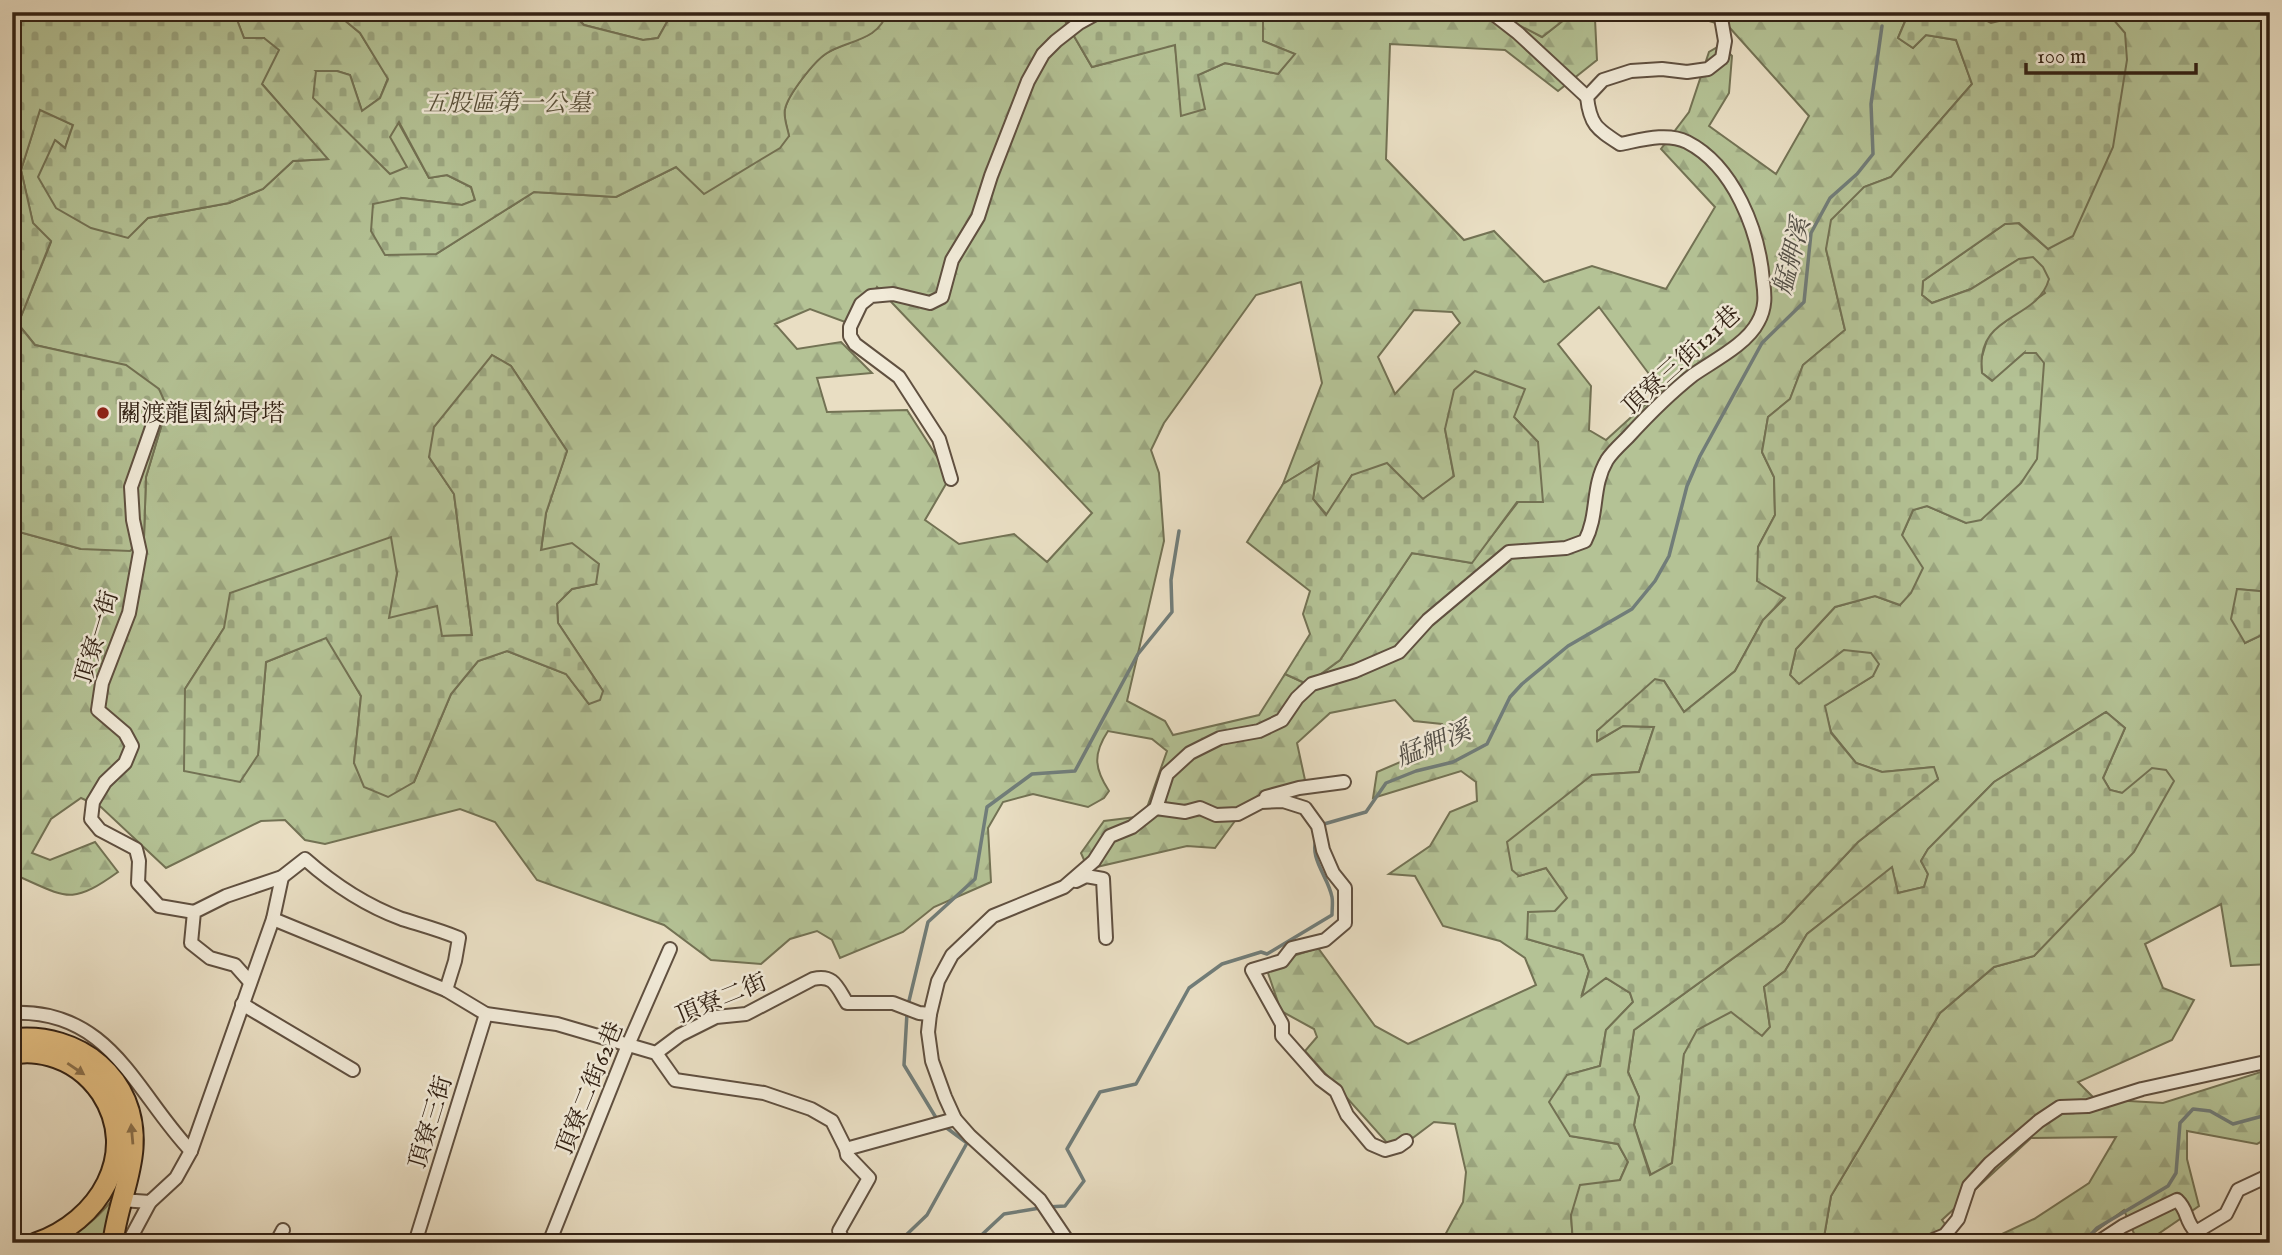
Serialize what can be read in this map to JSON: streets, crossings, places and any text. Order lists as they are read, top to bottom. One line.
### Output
{"streets":{"street":["頂寮三街121巷","頂寮一街","頂寮二街","頂寮二街62巷","頂寮三街"]},"crossings":[["頂寮二街","頂寮二街62巷"],["頂寮二街","頂寮三街"]],"water":["艋舺溪"],"parks":["五股區第一公墓"],"places":["關渡龍園納骨塔"],"scale_bar":"100 m"}
